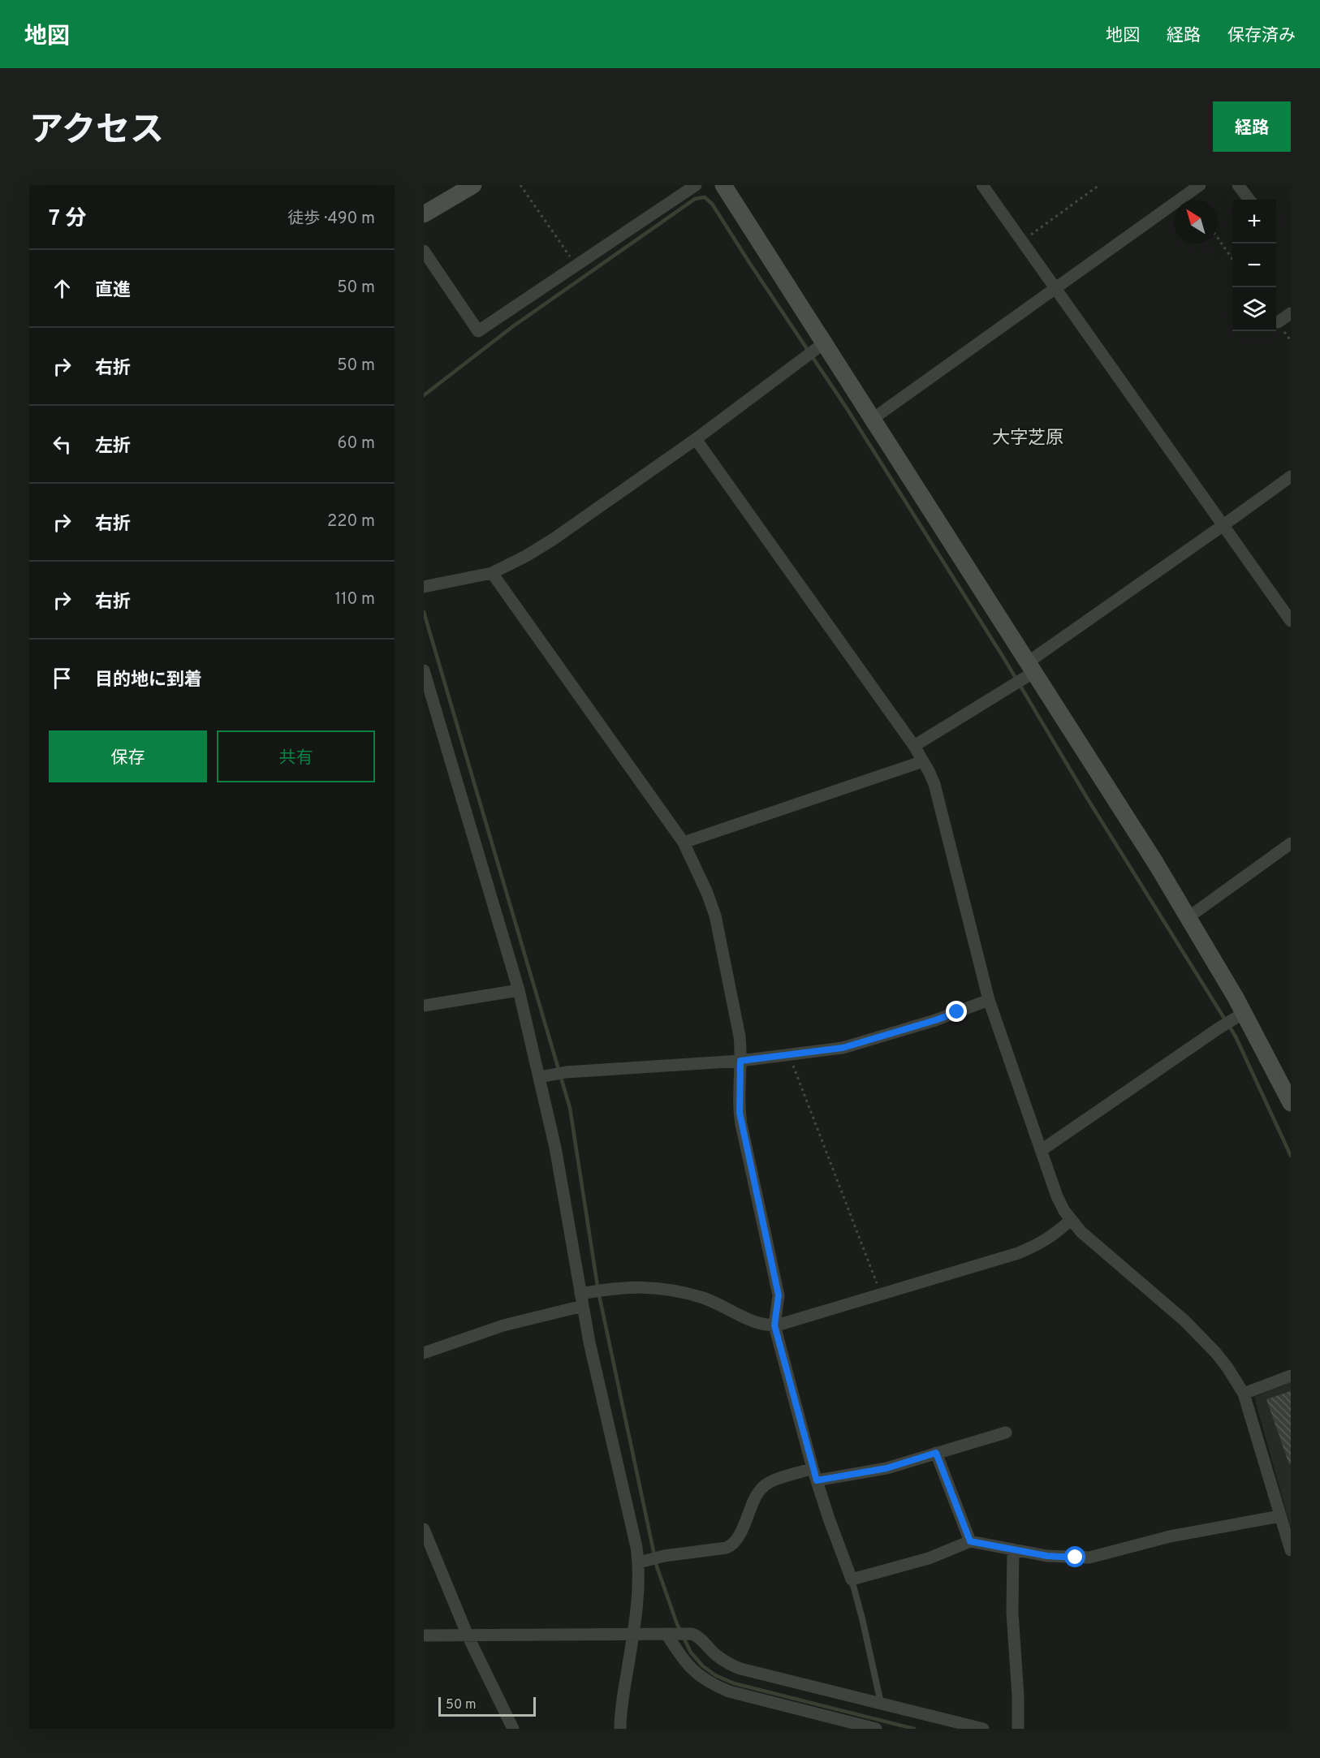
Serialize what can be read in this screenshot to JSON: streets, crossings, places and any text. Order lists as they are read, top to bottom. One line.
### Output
{"districts":["大字芝原"],"scale_bar":"50 m","north":"top left","page":{"header":"地図","nav":["地図","経路","保存済み"],"title":"アクセス","buttons":["経路",["保存","共有"]],"heading":["7 分","徒歩 · 490 m"],"map_buttons":["+","−"],"list":[["直進","50 m"],["右折","50 m"],["左折","60 m"],["右折","220 m"],["右折","110 m"],"目的地に到着"],"scale":"50 m"}}
